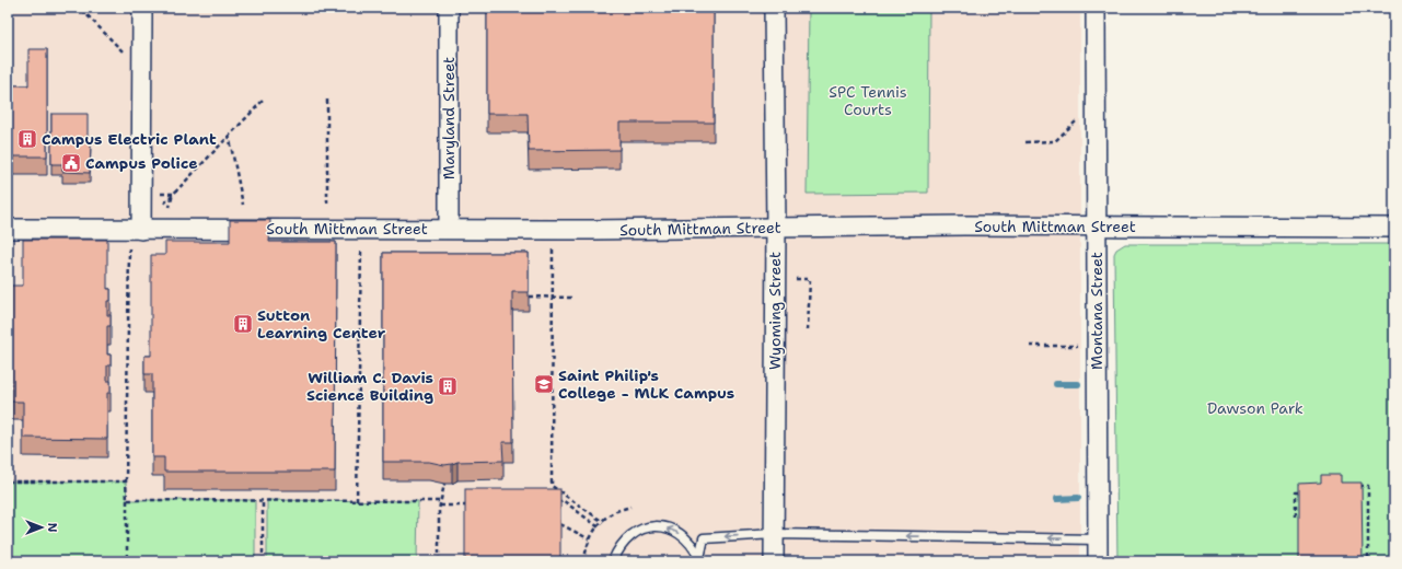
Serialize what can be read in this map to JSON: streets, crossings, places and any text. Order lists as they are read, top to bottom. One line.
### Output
{"streets":{"street":["Maryland Street","South Mittman Street","Wyoming Street","Montana Street"]},"crossings":[["Maryland Street","South Mittman Street"],["South Mittman Street","Wyoming Street"],["South Mittman Street","Montana Street"]],"parks":["SPC Tennis Courts","Dawson Park"],"places":{"building":["Campus Electric Plant","Sutton Learning Center","William C. Davis Science Building"],"public building":["Campus Police"],"school or university":["Saint Philip's College - MLK Campus"]},"north":"right"}
